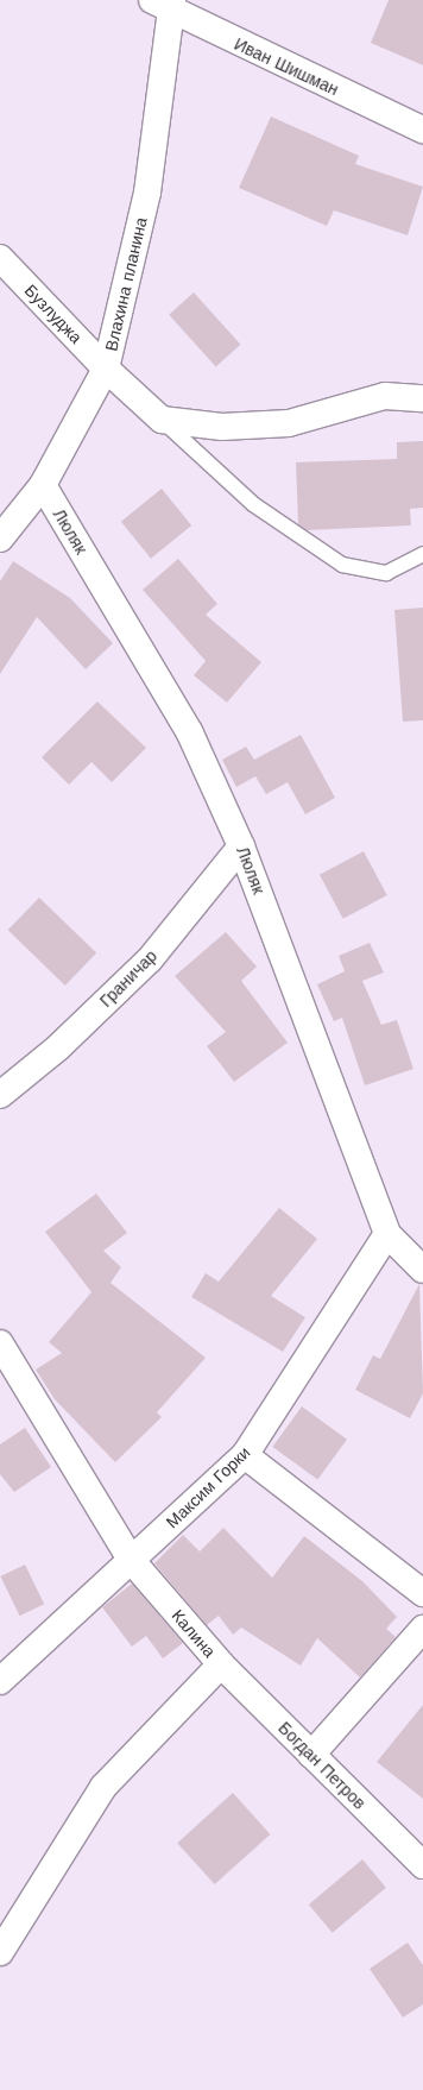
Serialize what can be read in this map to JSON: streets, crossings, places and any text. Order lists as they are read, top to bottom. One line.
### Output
{"streets":{"street":["Иван Шишман","Влахина планина","Бузлуджа","Люляк","Граничар","Максим Горки","Калина","Богдан Петров"]},"crossings":[["Иван Шишман","Влахина планина"],["Влахина планина","Бузлуджа"],["Влахина планина","Люляк"],["Люляк","Граничар"],["Люляк","Максим Горки"],["Максим Горки","Калина"],["Калина","Богдан Петров"]]}
